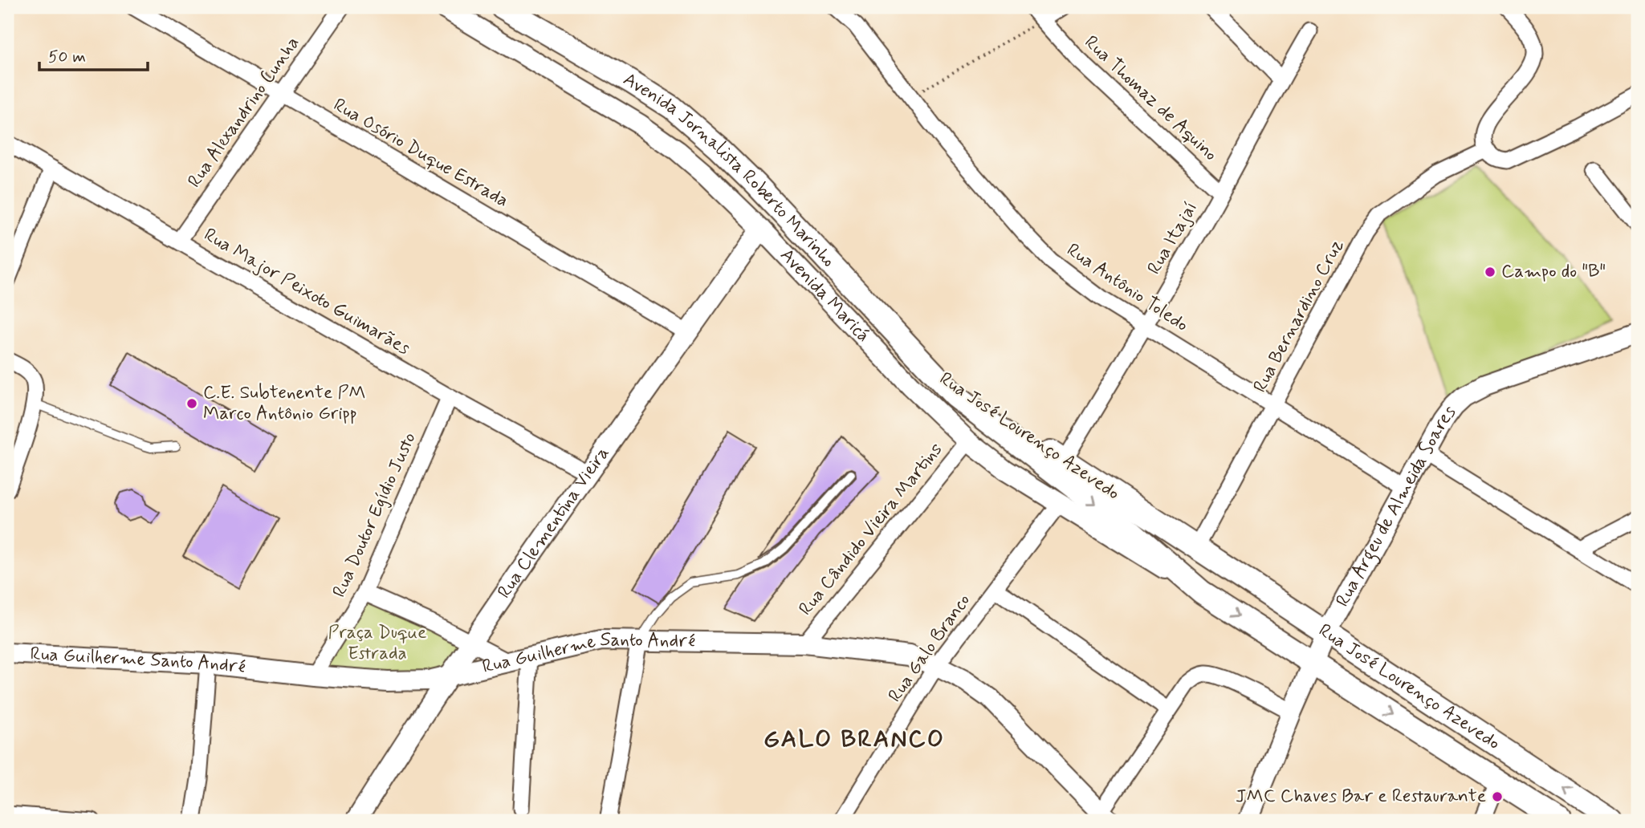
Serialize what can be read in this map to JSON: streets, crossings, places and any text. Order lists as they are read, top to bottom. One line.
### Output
{"streets":{"main road":["Avenida Jornalista Roberto Marinho","Rua José Lourenço Azevedo"],"street":["Rua Thomaz de Aquino","Rua Alexandrino Cunha","Rua Osório Duque Estrada","Rua Itajaí","Rua Antônio Toledo","Rua Major Peixoto Guimarães","Avenida Maricá","Rua Bernardino Cruz","Rua Argeu de Almeida Soares","Rua Doutor Egídio Justo","Rua Clementina Vieira","Rua Cândido Vieira Martins","Rua Galo Branco","Rua Guilherme Santo André"]},"crossings":[["Rua Thomaz de Aquino","Rua Itajaí"],["Rua Alexandrino Cunha","Rua Osório Duque Estrada"],["Rua Alexandrino Cunha","Rua Major Peixoto Guimarães"],["Rua Osório Duque Estrada","Rua Clementina Vieira"],["Avenida Jornalista Roberto Marinho","Rua José Lourenço Azevedo"],["Rua Itajaí","Rua Antônio Toledo"],["Rua Itajaí","Rua José Lourenço Azevedo"],["Rua Antônio Toledo","Rua Bernardino Cruz"],["Rua Antônio Toledo","Rua Argeu de Almeida Soares"],["Rua Major Peixoto Guimarães","Rua Doutor Egídio Justo"],["Rua Major Peixoto Guimarães","Rua Clementina Vieira"],["Avenida Maricá","Rua José Lourenço Azevedo"],["Avenida Maricá","Rua Clementina Vieira"],["Avenida Maricá","Rua Cândido Vieira Martins"],["Avenida Maricá","Rua Galo Branco"],["Rua Bernardino Cruz","Rua José Lourenço Azevedo"],["Rua José Lourenço Azevedo","Rua Argeu de Almeida Soares"],["Rua Doutor Egídio Justo","Rua Guilherme Santo André"],["Rua Clementina Vieira","Rua Guilherme Santo André"],["Rua Cândido Vieira Martins","Rua Guilherme Santo André"],["Rua Galo Branco","Rua Guilherme Santo André"]],"districts":["GALO BRANCO"],"parks":["Praça Duque Estrada"],"places":["Campo do \"B\"","C.E. Subtenente PM Marco Antônio Gripp","JMC Chaves Bar e Restaurante"],"scale_bar":"50 m"}
